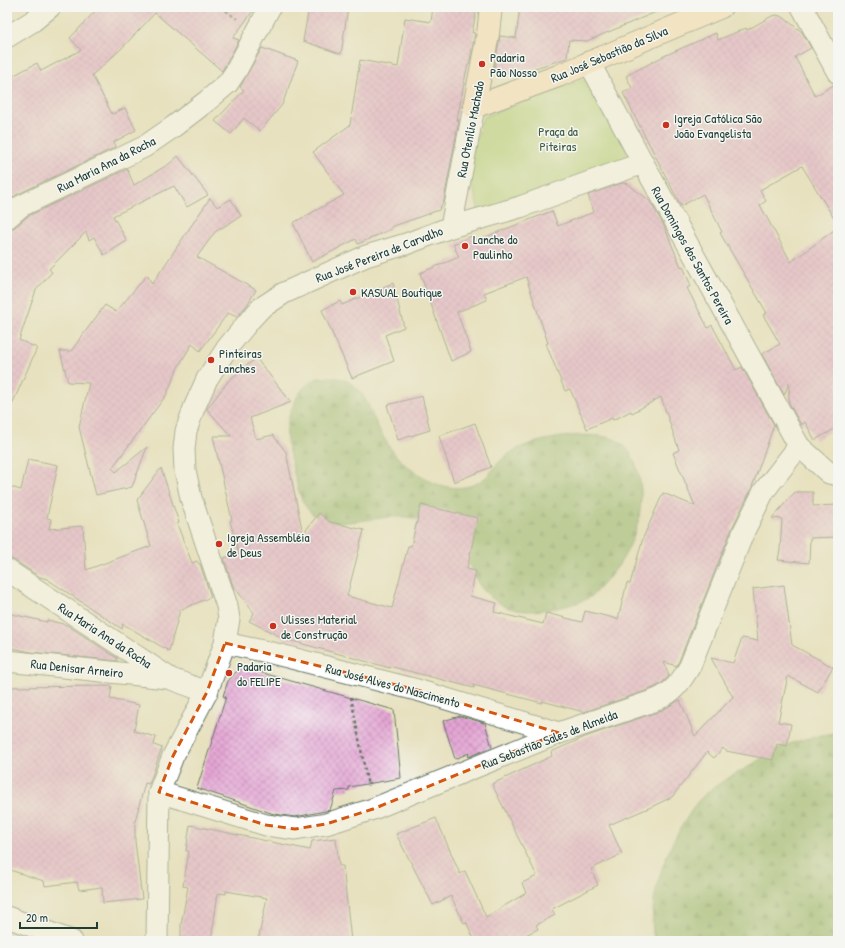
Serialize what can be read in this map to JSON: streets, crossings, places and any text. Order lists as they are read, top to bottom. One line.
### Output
{"streets":{"street":["Rua José Sebastião da Silva","Rua Otenílio Machado","Rua Maria Ana da Rocha","Rua José Pereira de Carvalho","Rua Domingos dos Santos Pereira","Rua Denisar Arneiro","Rua José Alves do Nascimento","Rua Sebastião Sales de Almeida"]},"crossings":[["Rua José Sebastião da Silva","Rua Otenílio Machado"],["Rua José Sebastião da Silva","Rua Domingos dos Santos Pereira"],["Rua Otenílio Machado","Rua José Pereira de Carvalho"],["Rua Maria Ana da Rocha","Rua José Pereira de Carvalho"],["Rua Maria Ana da Rocha","Rua Denisar Arneiro"],["Rua José Pereira de Carvalho","Rua Domingos dos Santos Pereira"],["Rua José Pereira de Carvalho","Rua José Alves do Nascimento"],["Rua José Pereira de Carvalho","Rua Sebastião Sales de Almeida"],["Rua Domingos dos Santos Pereira","Rua Sebastião Sales de Almeida"],["Rua José Alves do Nascimento","Rua Sebastião Sales de Almeida"]],"parks":["Praça da Piteiras"],"places":["Padaria Pão Nosso","Igreja Católica São João Evangelista","Lanche do Paulinho","KASUAL Boutique","Pinteiras Lanches","Igreja Assembléia de Deus","Ulisses Material de Construção","Padaria do FELIPE"],"scale_bar":"20 m"}
